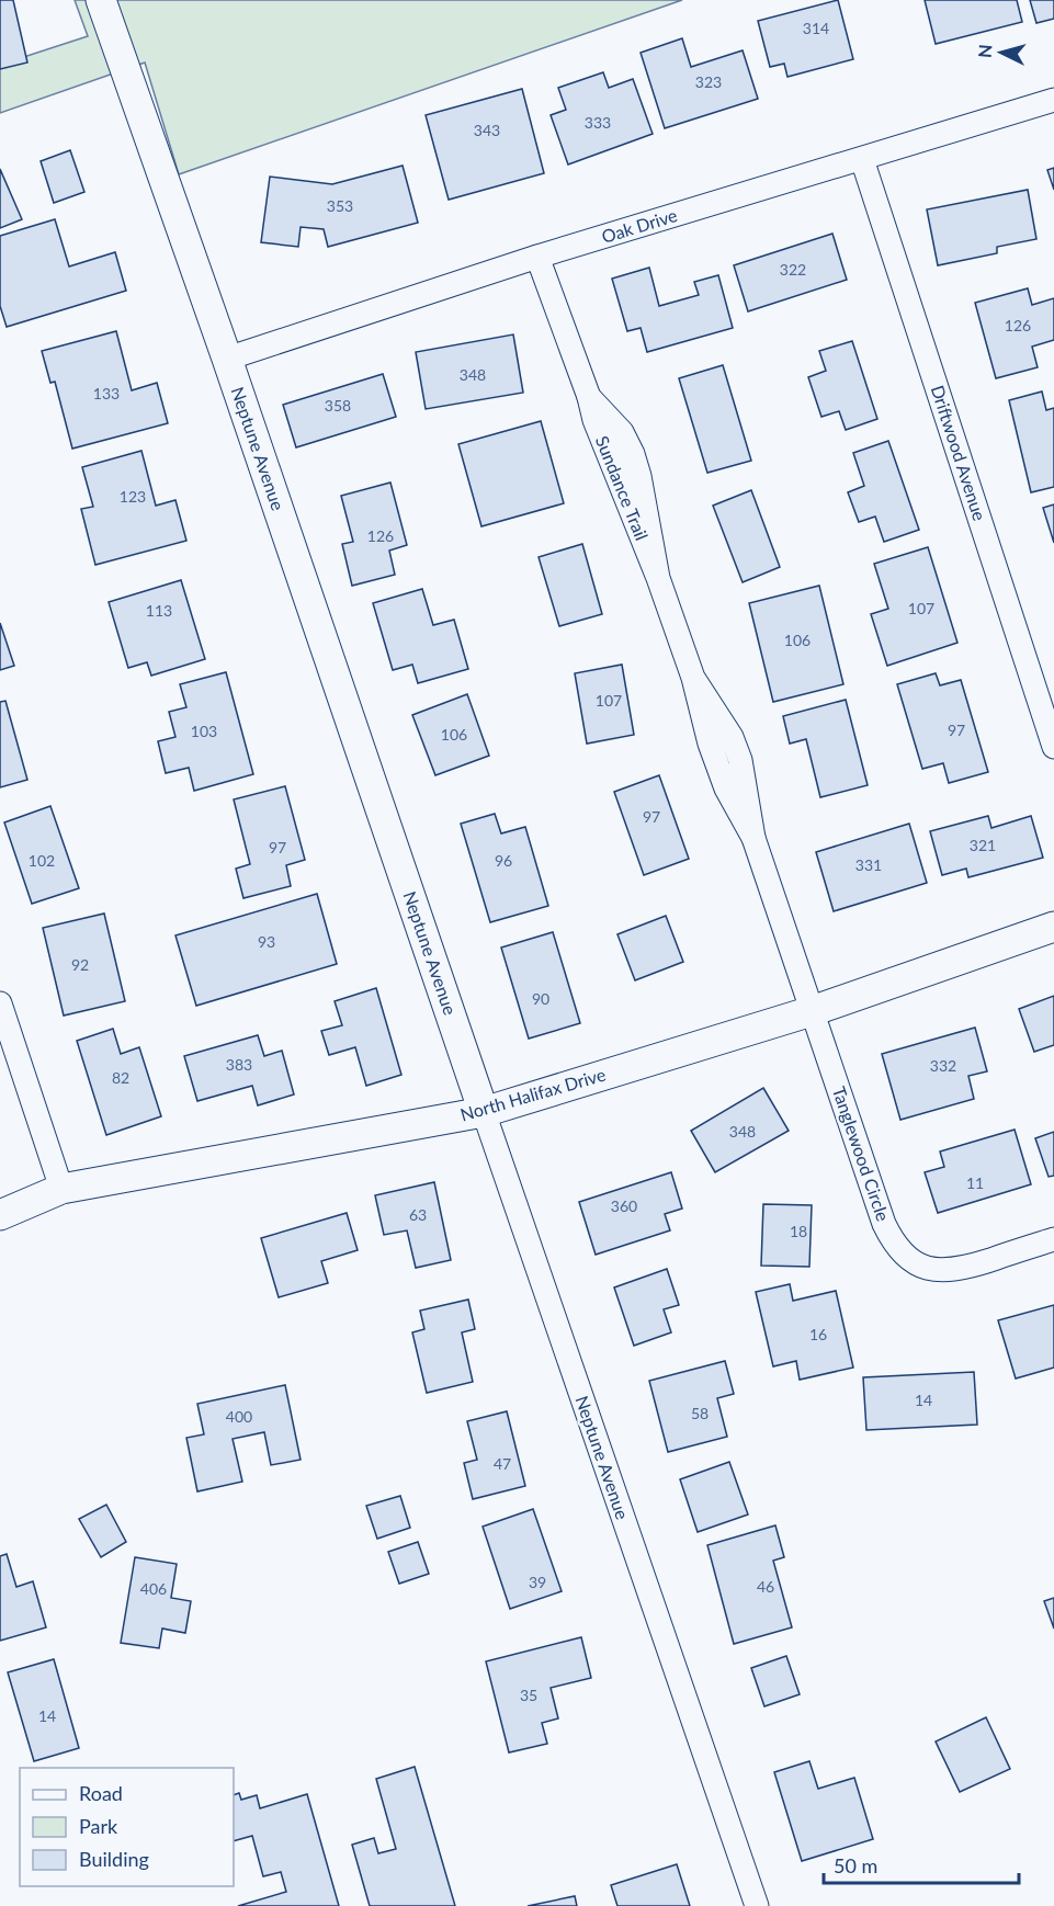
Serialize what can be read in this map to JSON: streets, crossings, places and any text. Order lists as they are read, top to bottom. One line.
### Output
{"streets":{"street":["Oak Drive","Neptune Avenue","Driftwood Avenue","Sundance Trail","North Halifax Drive","Tanglewood Circle"]},"crossings":[["Oak Drive","Neptune Avenue"],["Oak Drive","Driftwood Avenue"],["Oak Drive","Sundance Trail"],["Neptune Avenue","North Halifax Drive"],["Sundance Trail","North Halifax Drive"],["Sundance Trail","Tanglewood Circle"],["North Halifax Drive","Tanglewood Circle"]],"house_numbers":["314","323","333","343","353","322","126","348","133","358","123","126","107","113","106","107","97","103","106","97","321","97","102","96","331","93","92","90","383","332","82","348","11","360","63","18","16","14","58","400","47","39","46","406","35","14"],"legend":["Road","Park","Building"],"scale_bar":"50 m","north":"left"}
